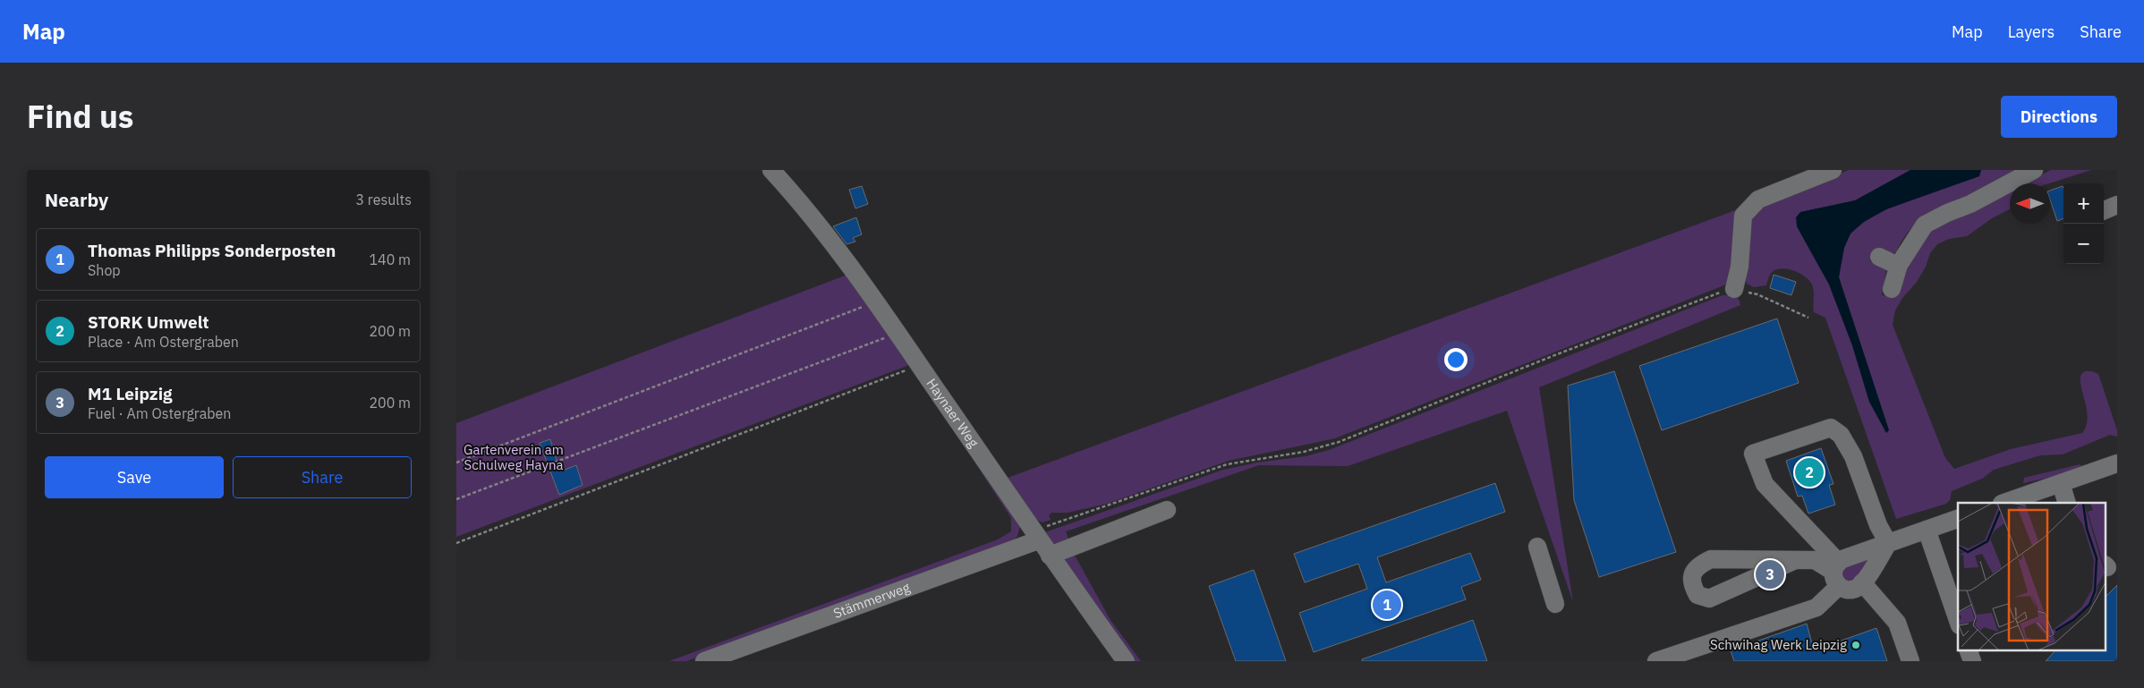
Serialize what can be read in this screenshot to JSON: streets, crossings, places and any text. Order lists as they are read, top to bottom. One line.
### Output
{"streets":{"street":["Haynaer Weg","Stämmerweg"]},"crossings":[["Haynaer Weg","Stämmerweg"]],"parks":["Gartenverein am Schulweg Hayna"],"places":["Schwihag Werk Leipzig"],"north":"left","page":{"header":"Map","nav":["Map","Layers","Share"],"title":"Find us","buttons":["Directions",["Save","Share"]],"heading":["Nearby","3 results"],"map_buttons":["+","−"],"list":[{"mark":"1","name":"Thomas Philipps Sonderposten","note":"Shop","value":"140 m"},{"mark":"2","name":"STORK Umwelt","note":"Place · Am Ostergraben","value":"200 m"},{"mark":"3","name":"M1 Leipzig","note":"Fuel · Am Ostergraben","value":"200 m"}],"pins":["2","3","1"]}}
